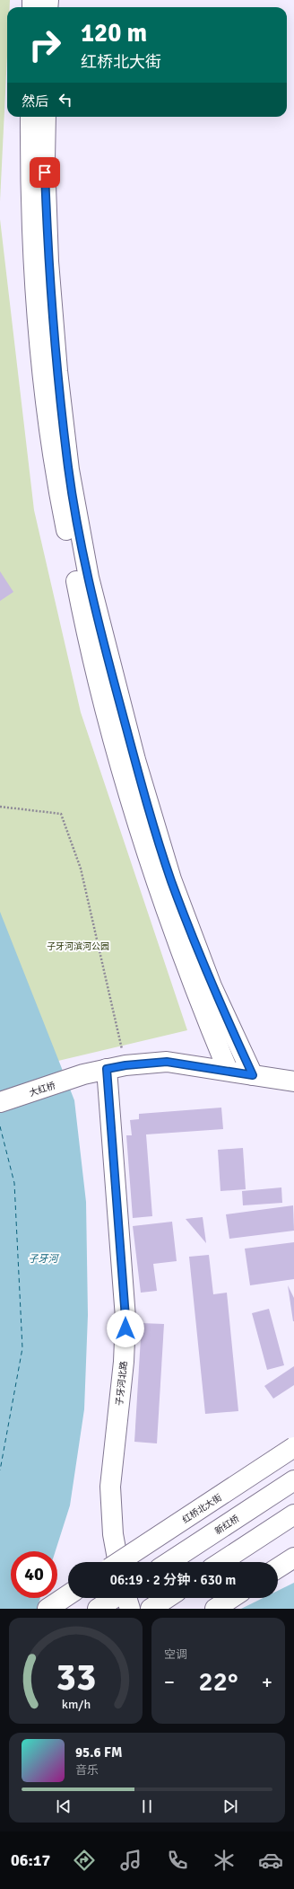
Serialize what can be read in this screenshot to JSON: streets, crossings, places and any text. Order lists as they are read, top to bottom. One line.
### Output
{"streets":{"street":["大红桥","子牙河北路","红桥北大街","新红桥"]},"crossings":[["大红桥","子牙河北路"]],"water":["子牙河"],"parks":["子牙河滨河公园"],"page":{"turn":["120 m","红桥北大街"],"then":"然后","limit":"40","trip":"06:19 · 2 分钟 · 630 m","tile":"空调","heat":["−","22°","+"],"song":["95.6 FM","音乐"],"tabs":"06:17","gauge":["33","km/h"]}}
